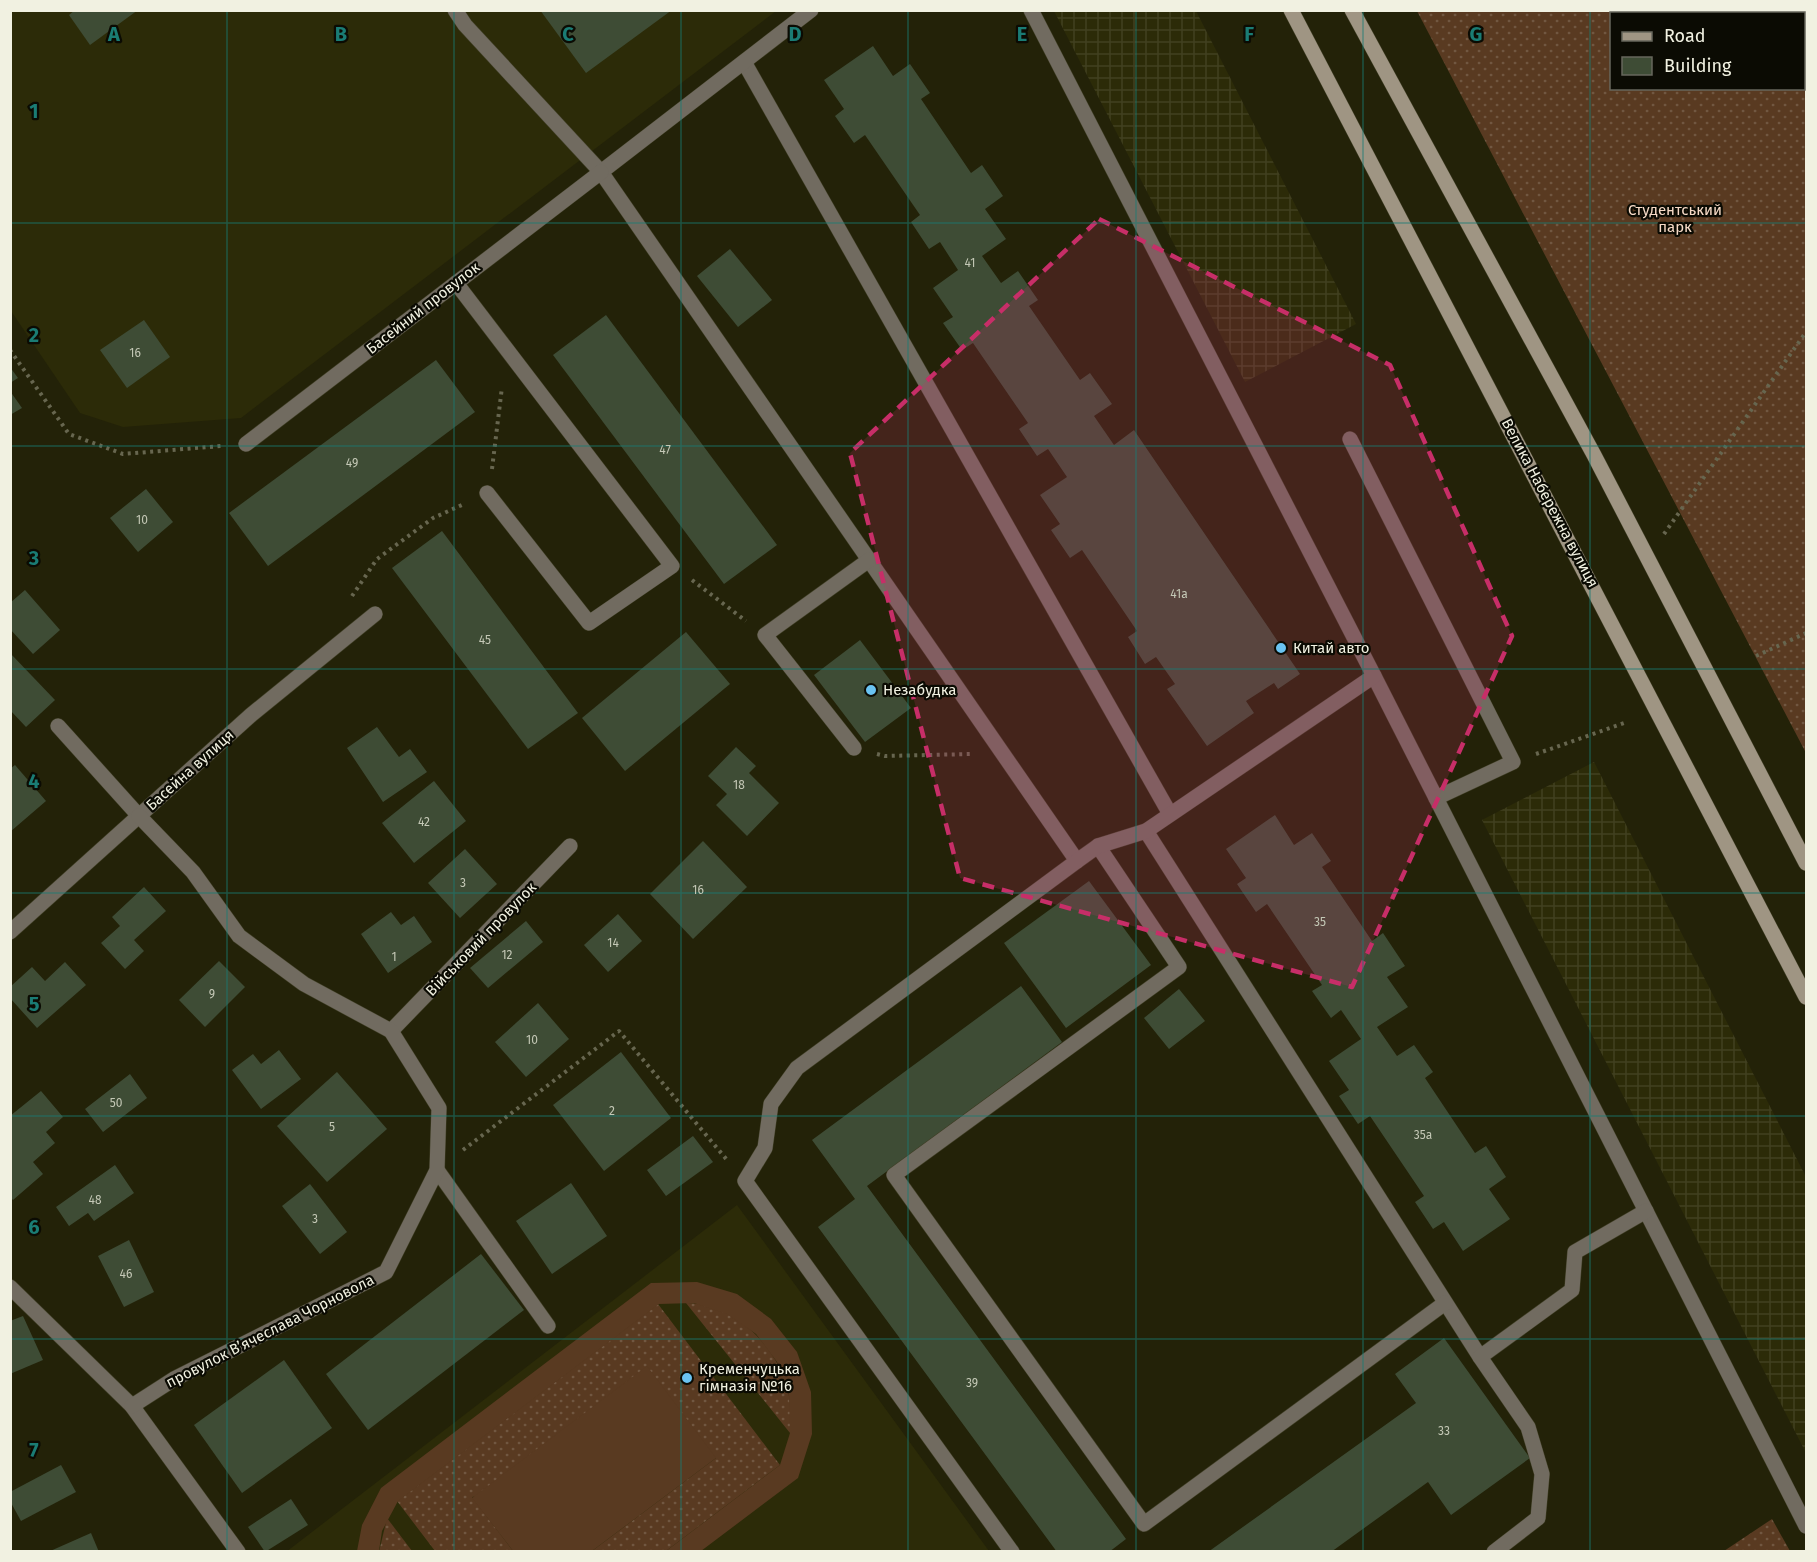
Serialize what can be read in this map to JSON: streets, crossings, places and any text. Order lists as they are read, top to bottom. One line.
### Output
{"streets":{"street":["Басейний провулок","Велика Набережна вулиця","Басейна вулиця","Військовий провулок","провулок Вʼячеслава Чорновола"]},"crossings":[["Басейна вулиця","провулок Вʼячеслава Чорновола"],["Військовий провулок","провулок Вʼячеслава Чорновола"]],"parks":["Студентський парк"],"places":["Китай авто","Незабудка","Кременчуцька гімназія №16"],"house_numbers":["41","16","47","49","10","41а","45","18","42","3","16","35","14","12","1","9","10","50","2","5","35а","48","3","46","39","33"],"legend":["Road","Building"],"grid":{"columns":["A","B","C","D","E","F","G"],"rows":["1","2","3","4","5","6","7"]}}
